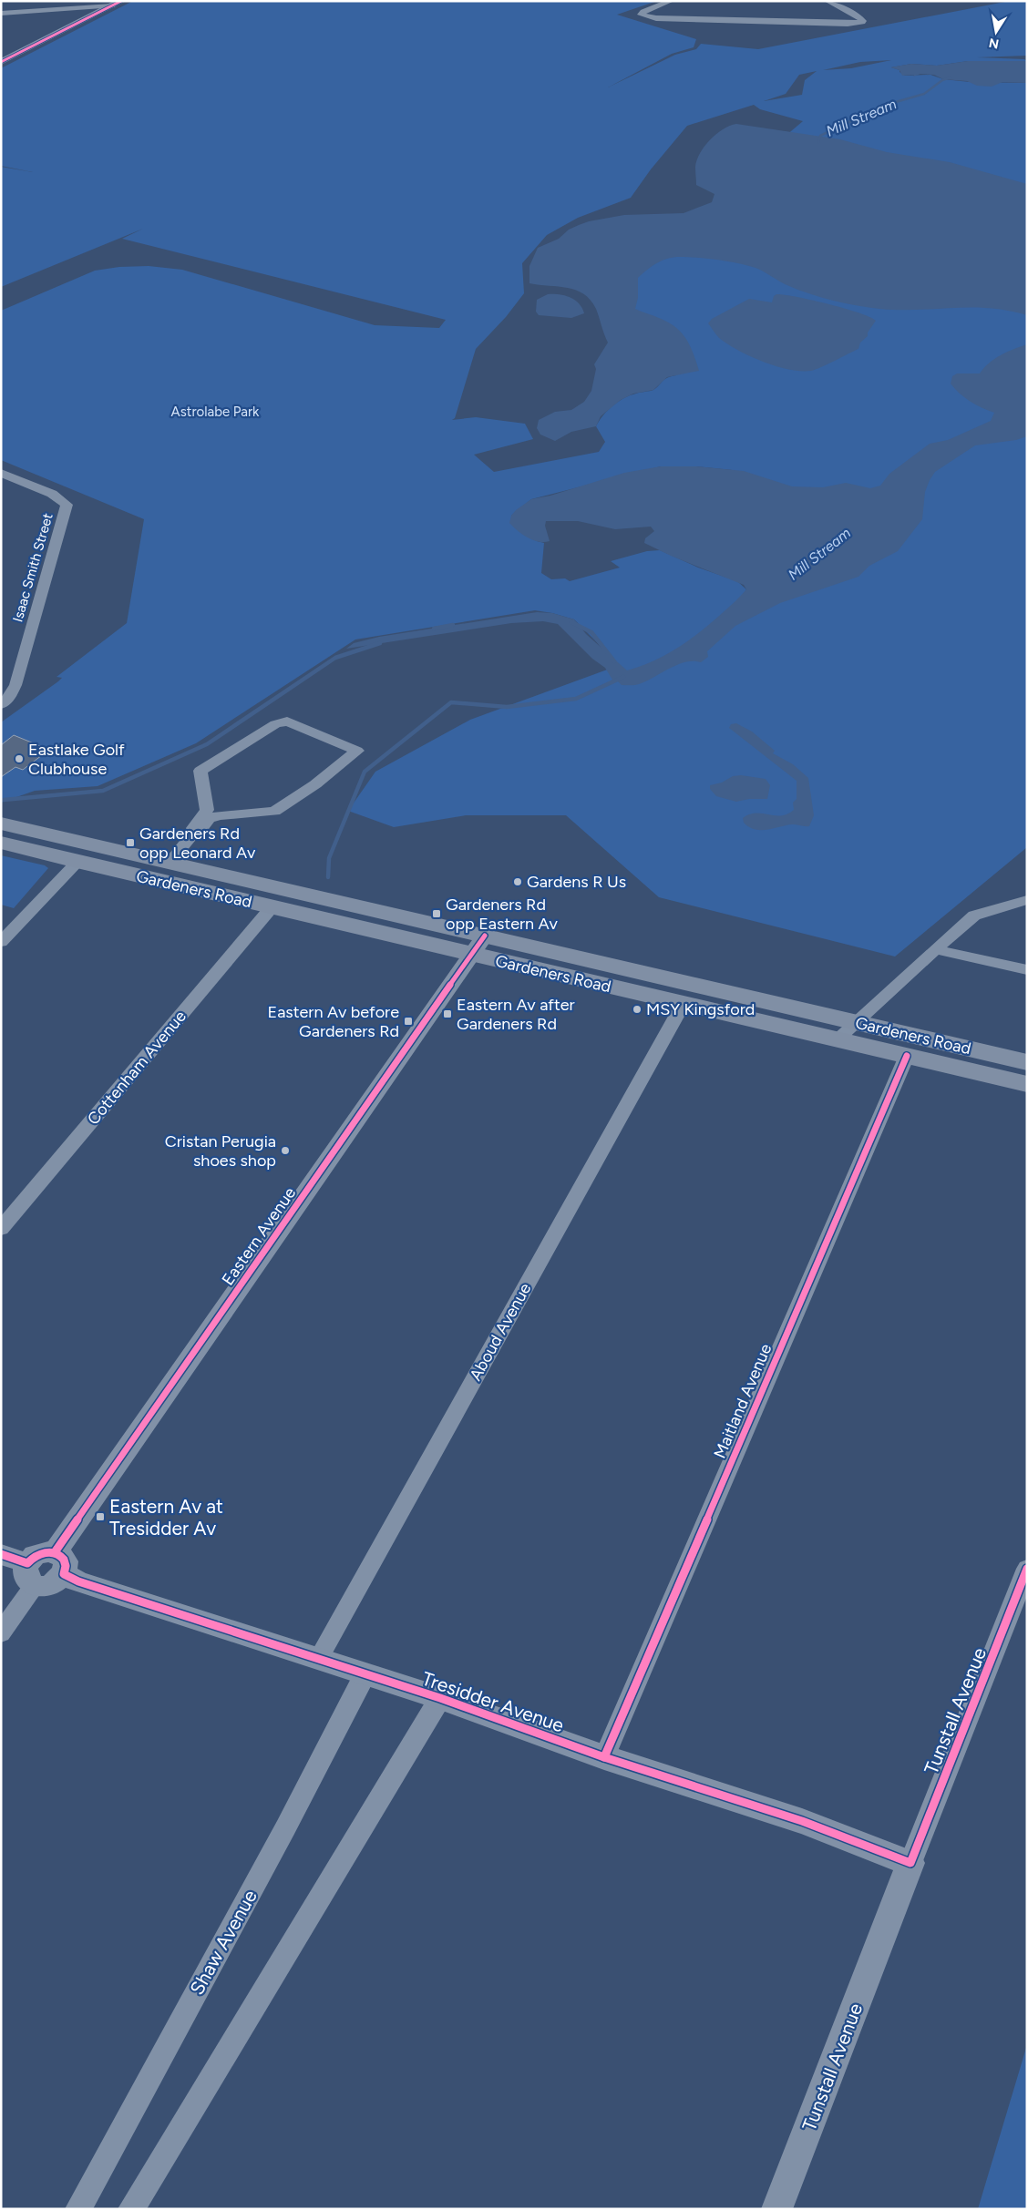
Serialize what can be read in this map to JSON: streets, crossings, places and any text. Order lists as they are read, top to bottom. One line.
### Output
{"streets":{"main road":["Gardeners Road"],"street":["Isaac Smith Street","Cottenham Avenue","Eastern Avenue","Aboud Avenue","Maitland Avenue","Tresidder Avenue","Tunstall Avenue","Shaw Avenue"]},"crossings":[["Gardeners Road","Cottenham Avenue"],["Gardeners Road","Eastern Avenue"],["Gardeners Road","Aboud Avenue"],["Gardeners Road","Maitland Avenue"],["Eastern Avenue","Tresidder Avenue"],["Aboud Avenue","Tresidder Avenue"],["Maitland Avenue","Tresidder Avenue"],["Tresidder Avenue","Tunstall Avenue"],["Tresidder Avenue","Shaw Avenue"]],"water":["Mill Stream"],"parks":["Astrolabe Park"],"places":{"other":["Eastlake Golf Clubhouse","Gardens R Us","MSY Kingsford","Cristan Perugia shoes shop"],"transit":["Gardeners Rd opp Leonard Av","Gardeners Rd opp Eastern Av","Eastern Av after Gardeners Rd","Eastern Av before Gardeners Rd","Eastern Av at Tresidder Av"]},"north":"bottom"}
